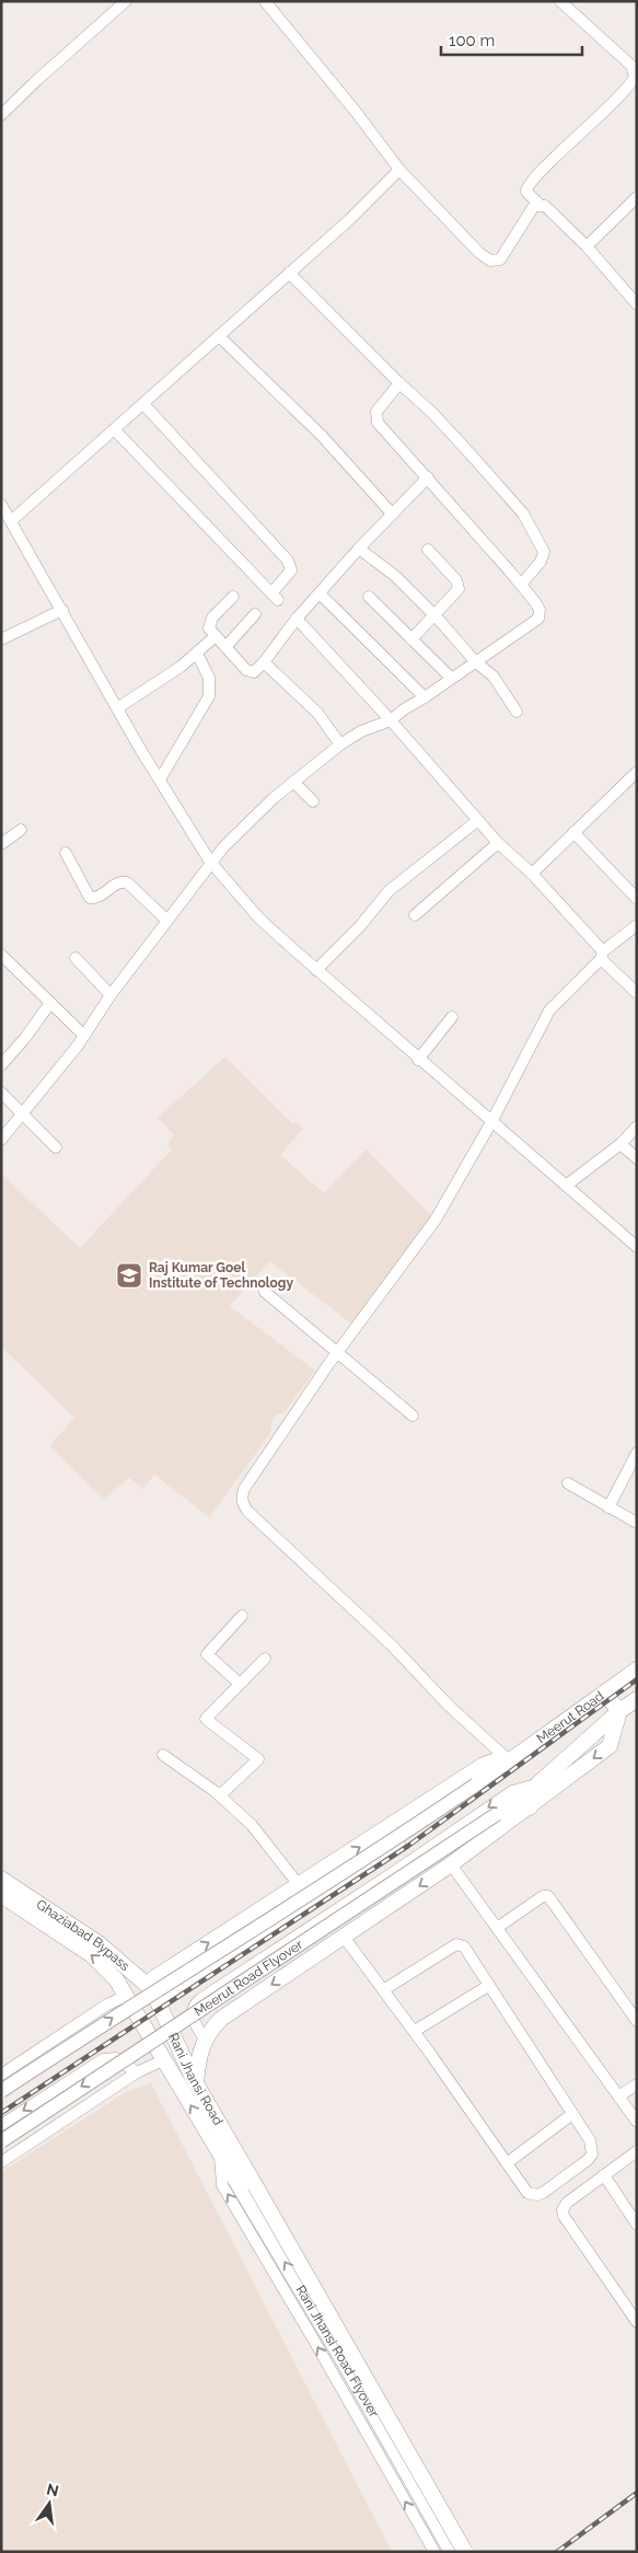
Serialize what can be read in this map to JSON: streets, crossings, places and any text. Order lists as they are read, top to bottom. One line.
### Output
{"streets":{"highway":["Meerut Road","Ghaziabad Bypass","Rani Jhansi Road","Rani Jhansi Road Flyover"],"main road":["Meerut Road Flyover"]},"crossings":[["Meerut Road","Meerut Road Flyover"],["Ghaziabad Bypass","Rani Jhansi Road"],["Ghaziabad Bypass","Rani Jhansi Road Flyover"],["Rani Jhansi Road","Rani Jhansi Road Flyover"]],"places":{"school or university":["Raj Kumar Goel Institute of Technology"]},"scale_bar":"100 m","north":"top"}
